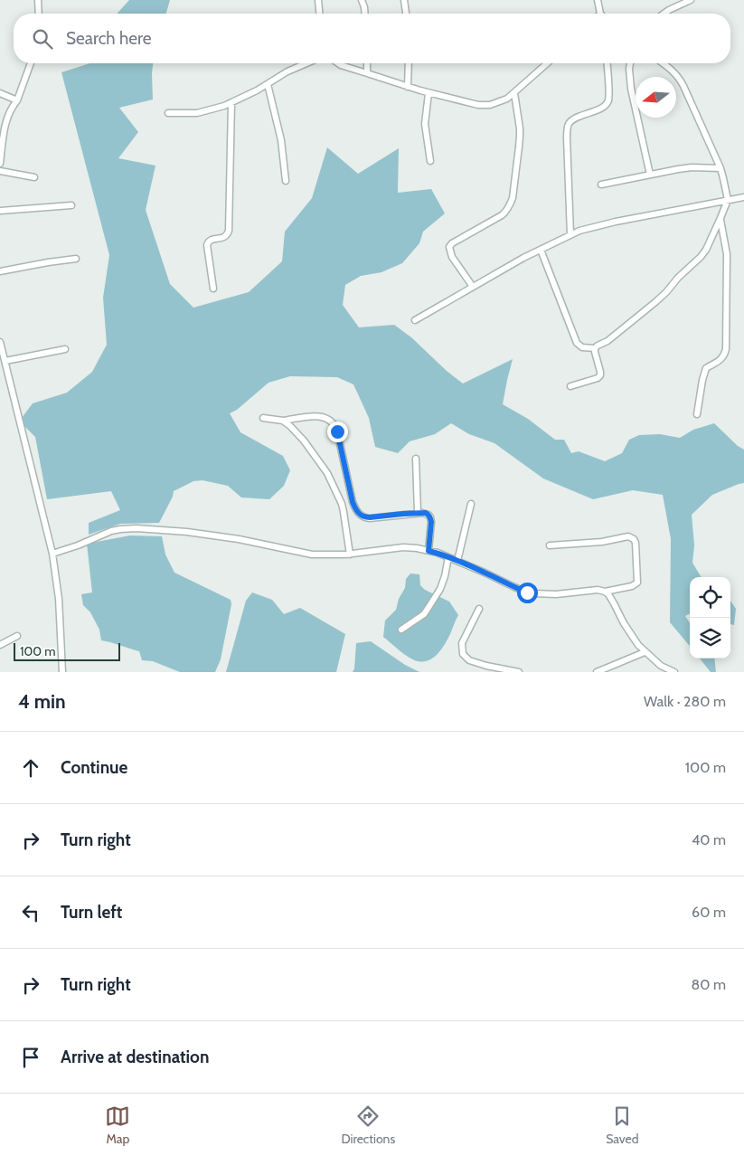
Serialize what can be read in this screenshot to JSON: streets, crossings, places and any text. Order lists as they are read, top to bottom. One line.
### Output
{"scale_bar":"100 m","north":"left","page":{"search":"Search here","scale":"100 m","heading":["4 min","Walk · 280 m"],"list":[["Continue","100 m"],["Turn right","40 m"],["Turn left","60 m"],["Turn right","80 m"],"Arrive at destination"],"nav":["Map","Directions","Saved"]}}
